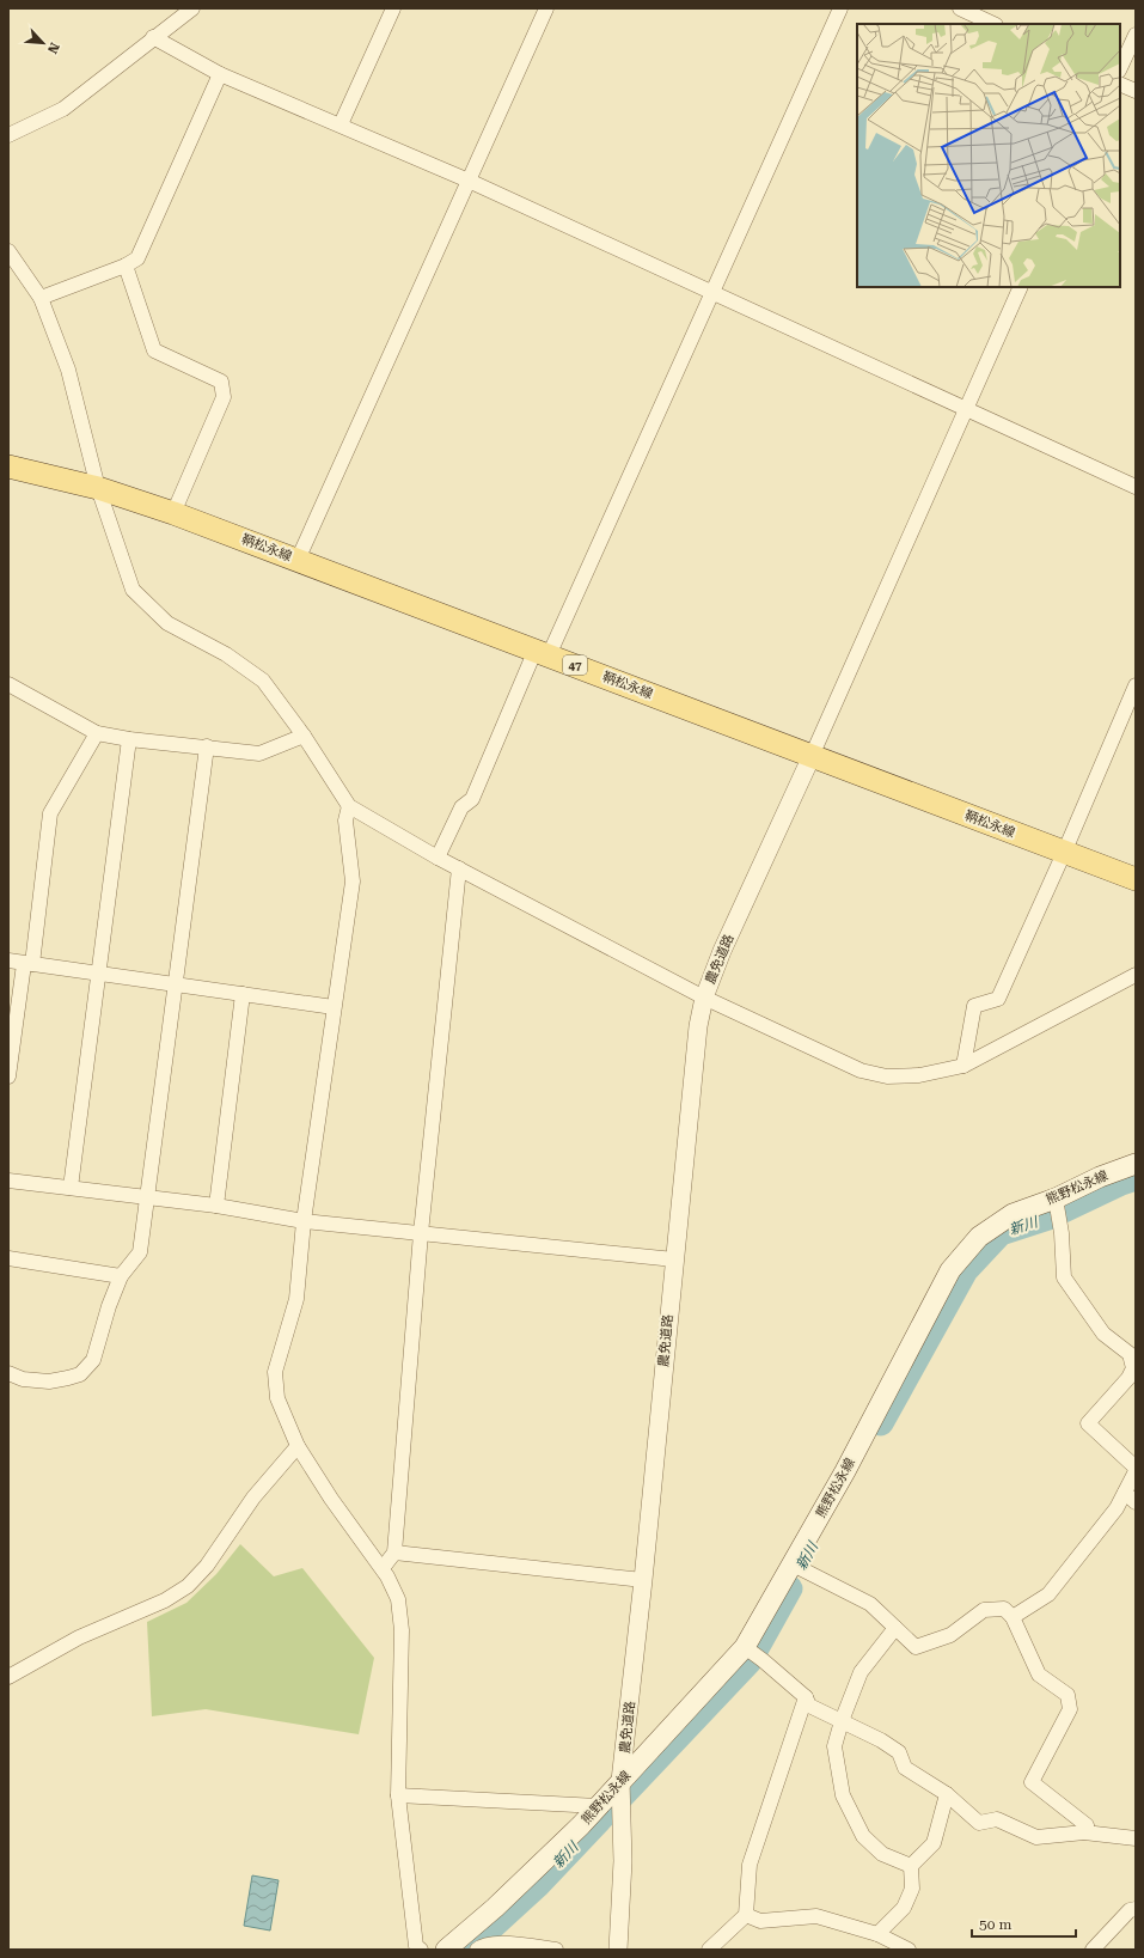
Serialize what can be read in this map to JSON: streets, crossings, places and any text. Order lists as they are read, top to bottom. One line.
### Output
{"streets":{"main road":["鞆松永線","47","熊野松永線"],"street":["農免道路"]},"crossings":[["鞆松永線","農免道路"],["農免道路","熊野松永線"]],"water":["新川"],"scale_bar":"50 m","north":"bottom right"}
